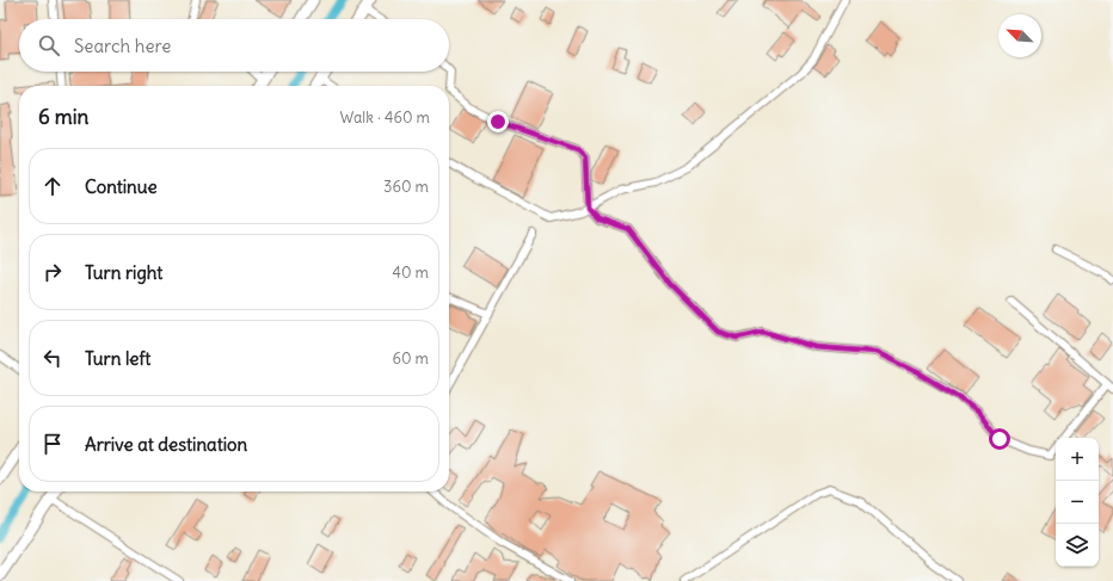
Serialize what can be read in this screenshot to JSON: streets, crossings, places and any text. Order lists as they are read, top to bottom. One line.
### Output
{"north":"top left","page":{"search":"Search here","heading":["6 min","Walk · 460 m"],"list":[["Continue","360 m"],["Turn right","40 m"],["Turn left","60 m"],"Arrive at destination"],"map_buttons":["+","−"]}}
